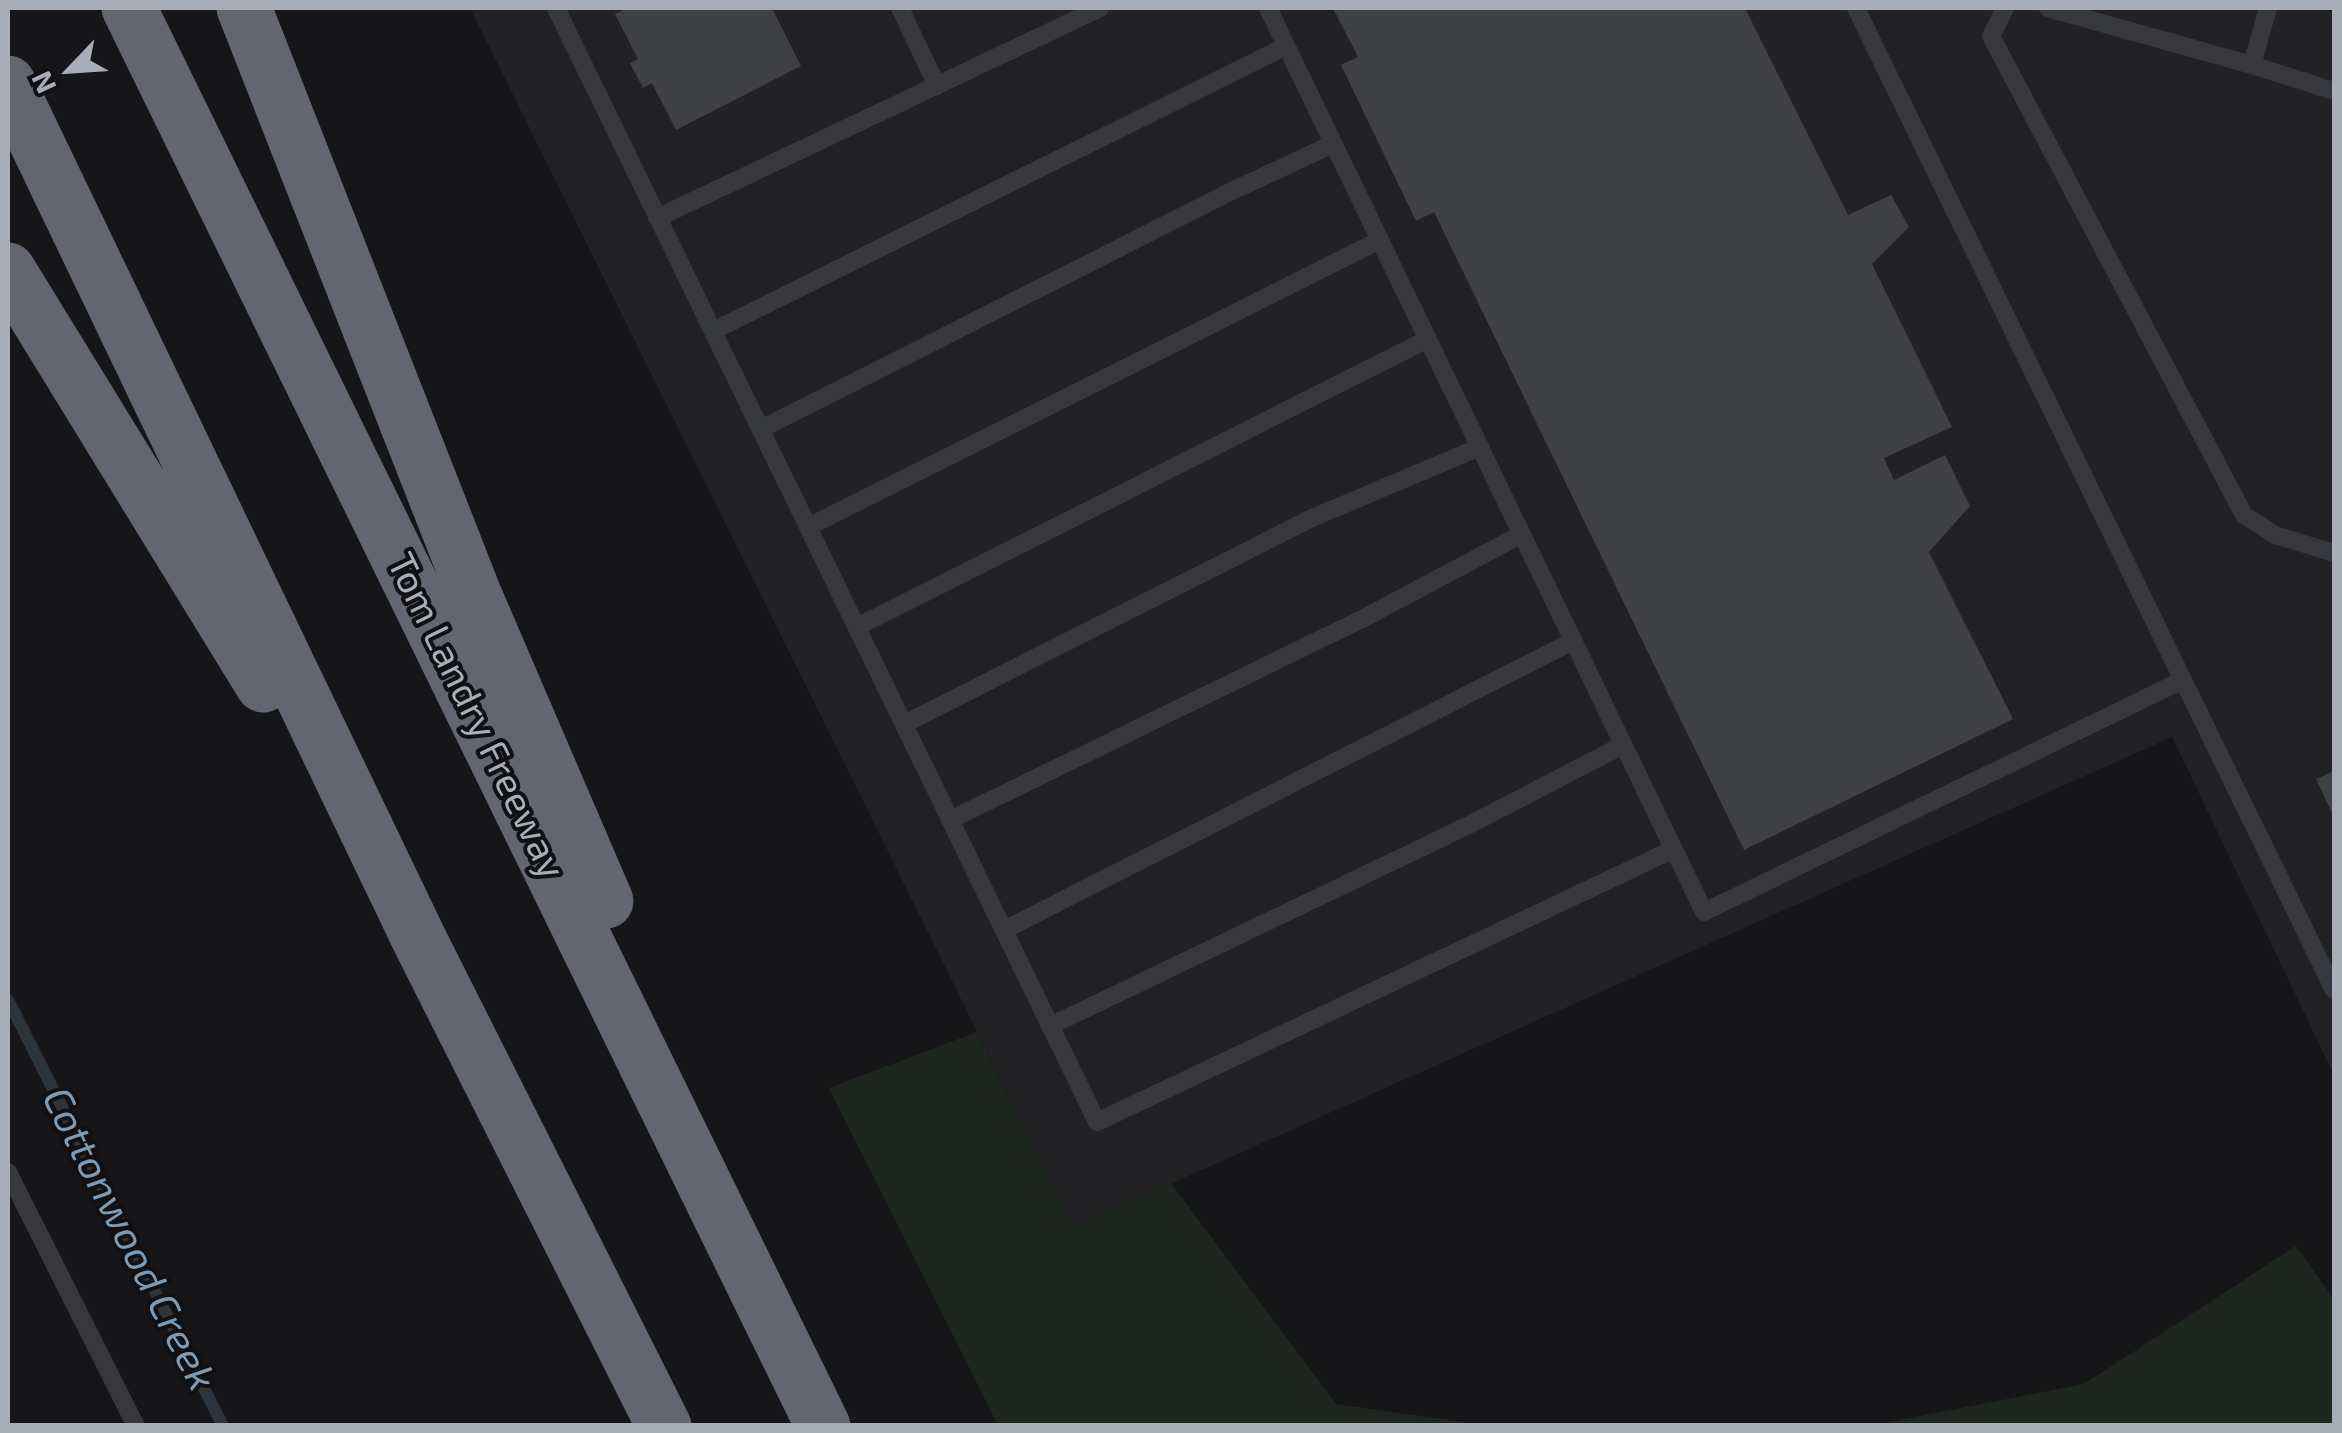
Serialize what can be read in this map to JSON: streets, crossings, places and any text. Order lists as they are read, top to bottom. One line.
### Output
{"streets":{"highway":["Tom Landry Freeway"]},"water":["Cottonwood Creek"],"north":"bottom left"}
